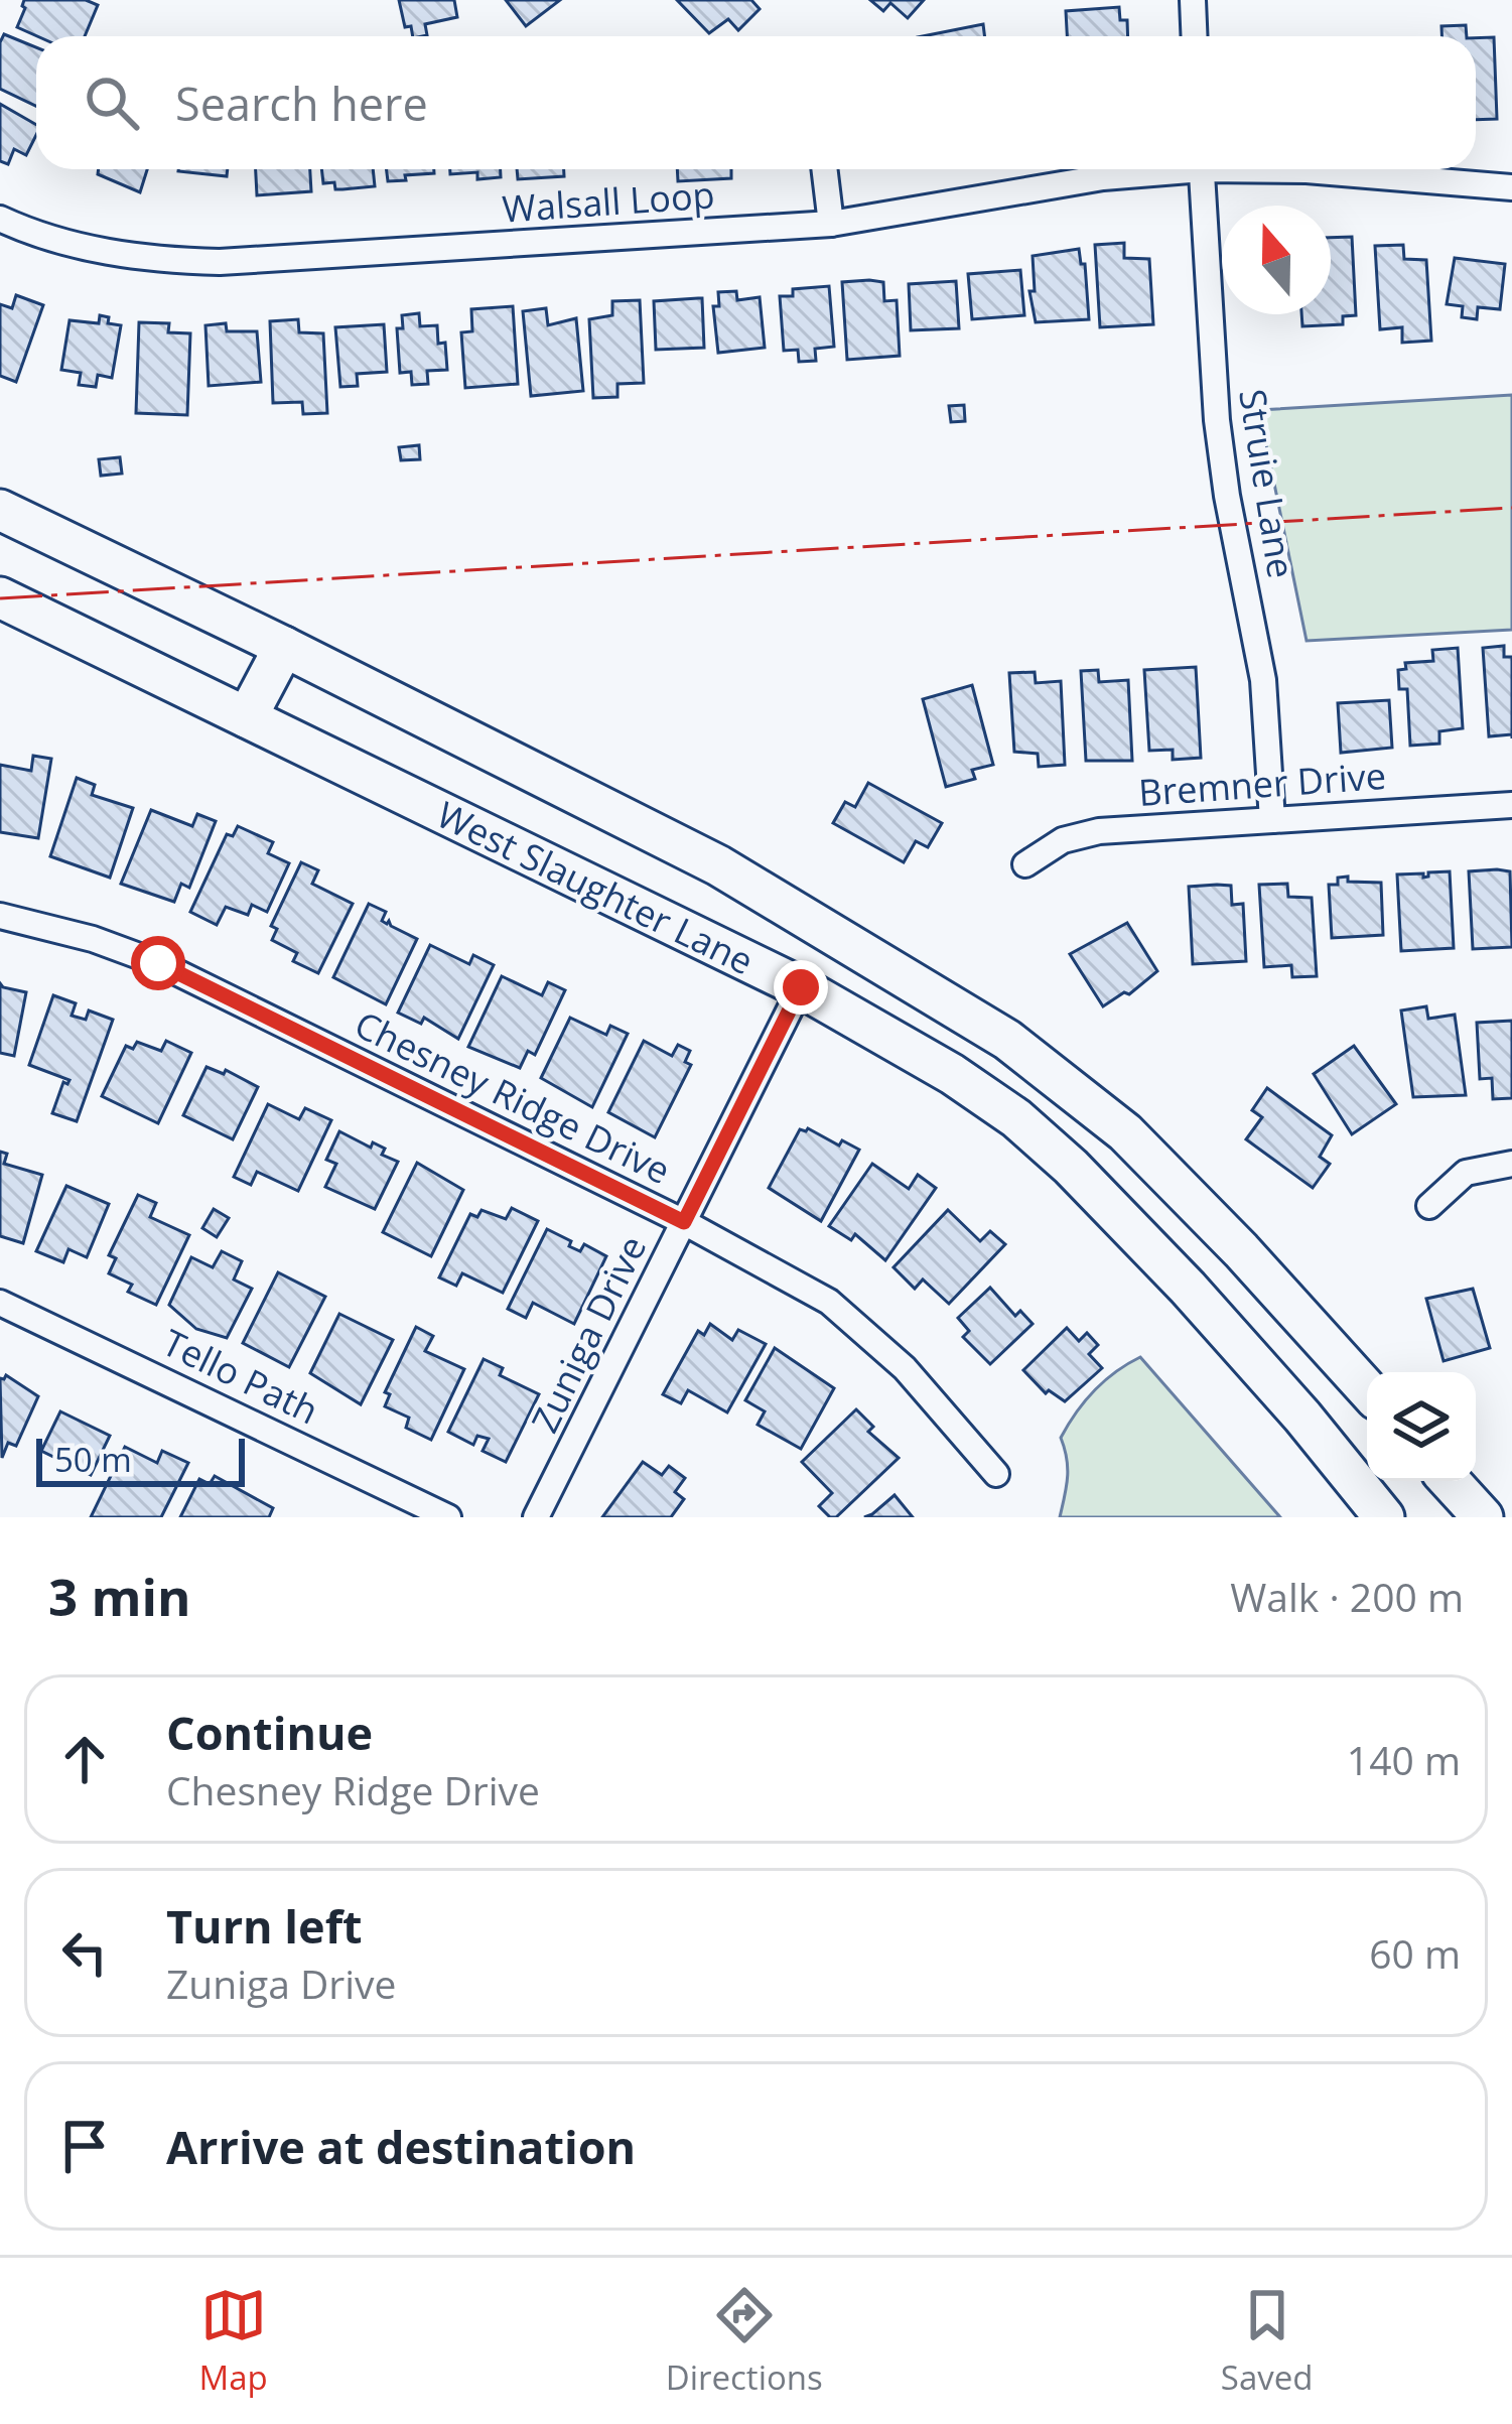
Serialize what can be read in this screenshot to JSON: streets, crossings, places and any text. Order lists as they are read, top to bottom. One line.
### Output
{"streets":{"main road":["West Slaughter Lane"],"street":["Walsall Loop","Struie Lane","Bremner Drive","Chesney Ridge Drive","Zuniga Drive","Tello Path"]},"crossings":[["Struie Lane","Bremner Drive"],["West Slaughter Lane","Zuniga Drive"],["Chesney Ridge Drive","Zuniga Drive"]],"scale_bar":"50 m","north":"top","page":{"search":"Search here","scale":"50 m","heading":["3 min","Walk · 200 m"],"list":[["Continue","Chesney Ridge Drive","140 m"],["Turn left","Zuniga Drive","60 m"],"Arrive at destination"],"nav":["Map","Directions","Saved"]}}
